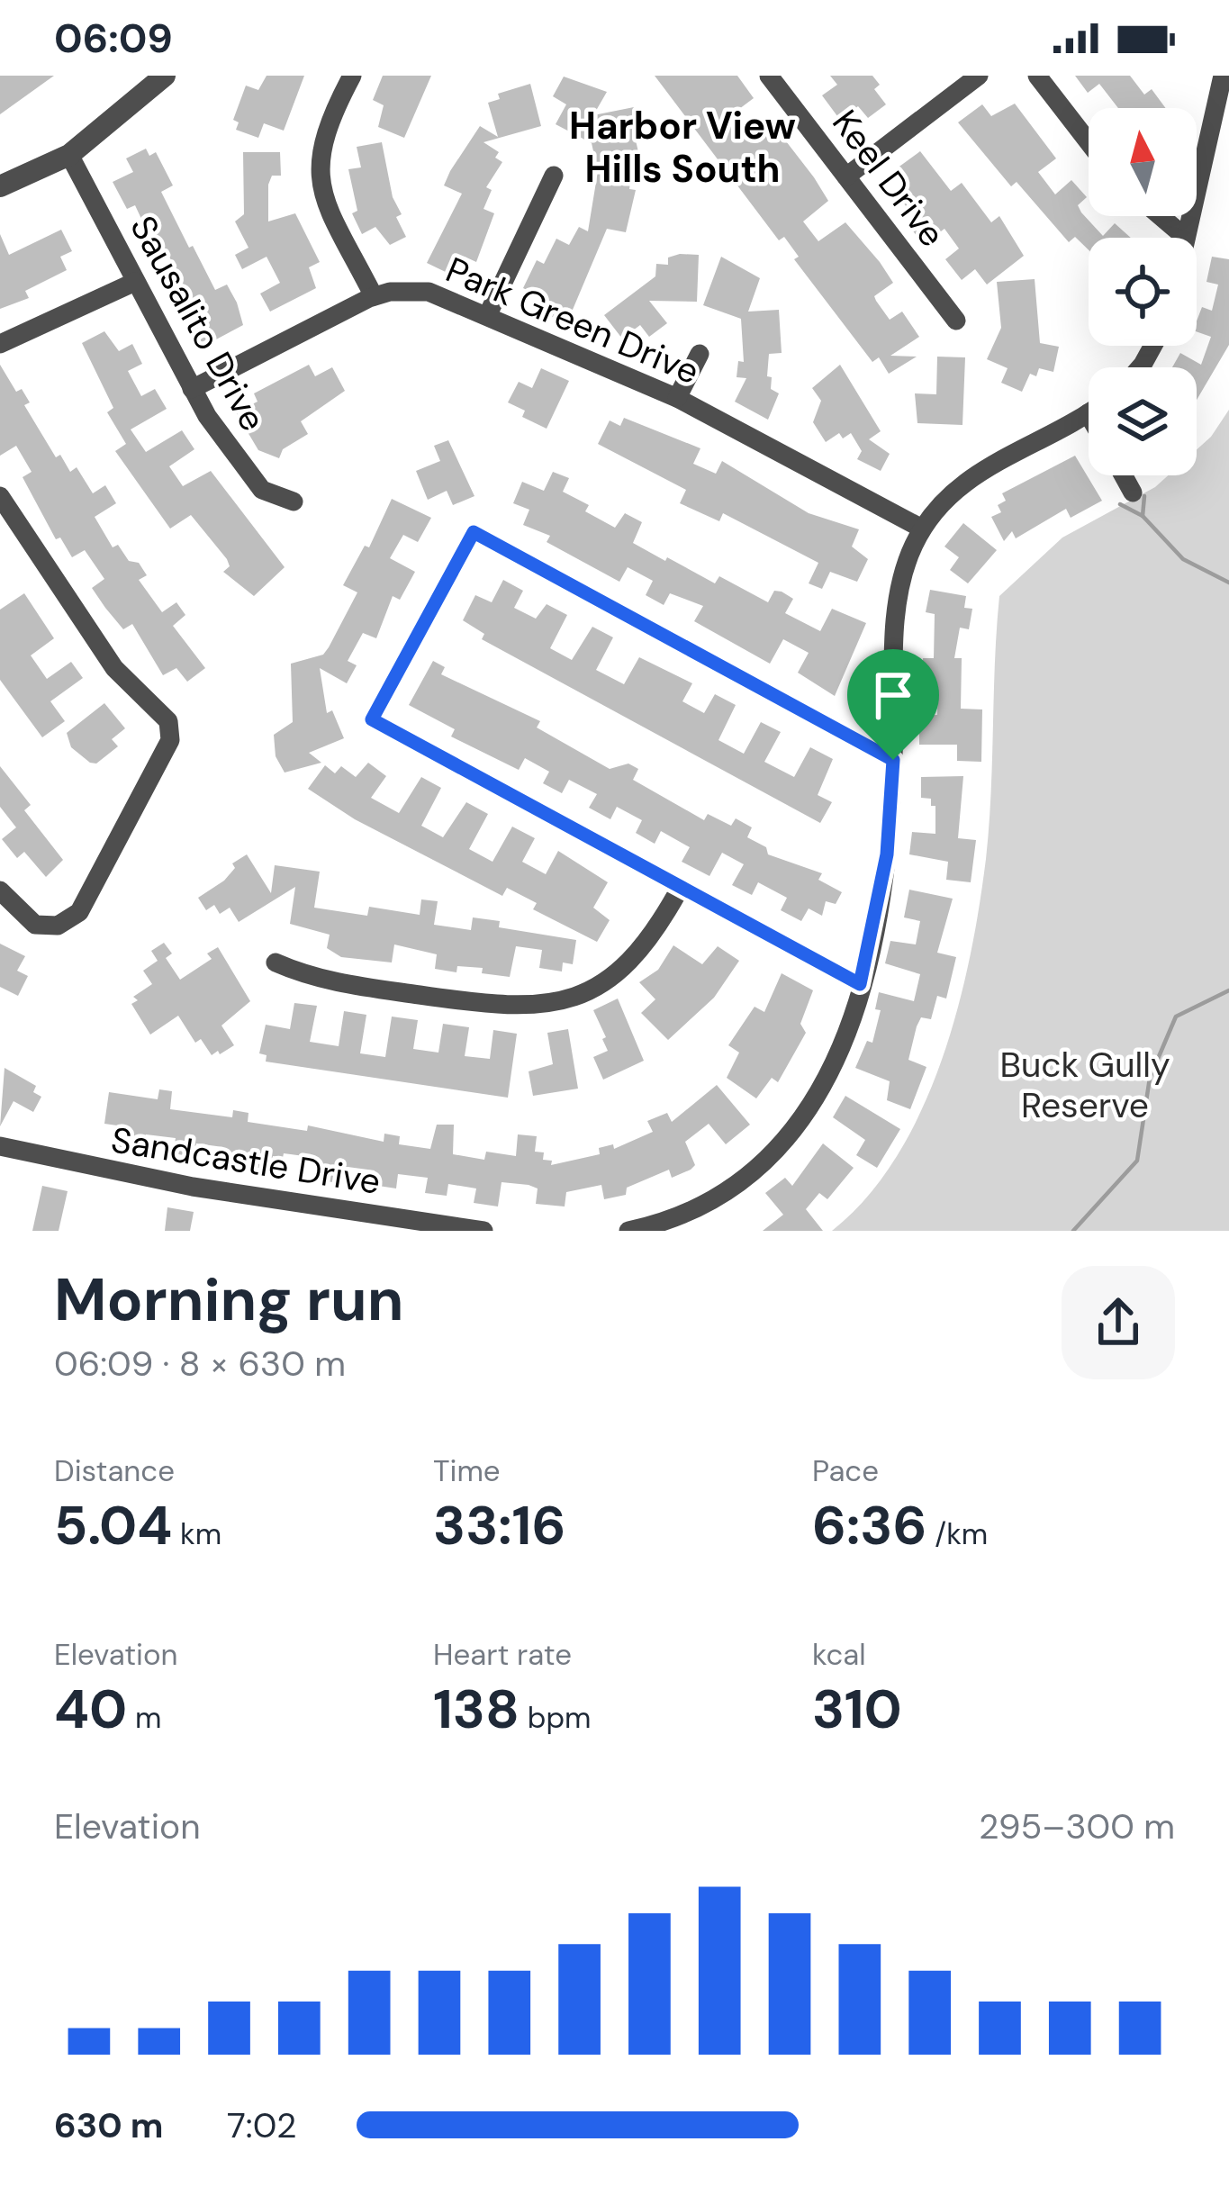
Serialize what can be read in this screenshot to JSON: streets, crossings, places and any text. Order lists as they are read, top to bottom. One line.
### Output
{"streets":{"street":["Keel Drive","Park Green Drive","Sausalito Drive","Sandcastle Drive"]},"crossings":[["Park Green Drive","Sausalito Drive"]],"districts":["Harbor View Hills South"],"parks":["Buck Gully Reserve"],"north":"top","page":{"status":"06:09","heading":["Morning run","06:09 · 8 × 630 m"],"stats":[["Distance","5.04 km"],["Time","33:16"],["Pace","6:36 /km"],["Elevation","40 m"],["Heart rate","138 bpm"],["kcal","310"]],"chart":["Elevation","295–300 m"],"list":[{"name":"630 m","note":"7:02"}]}}
